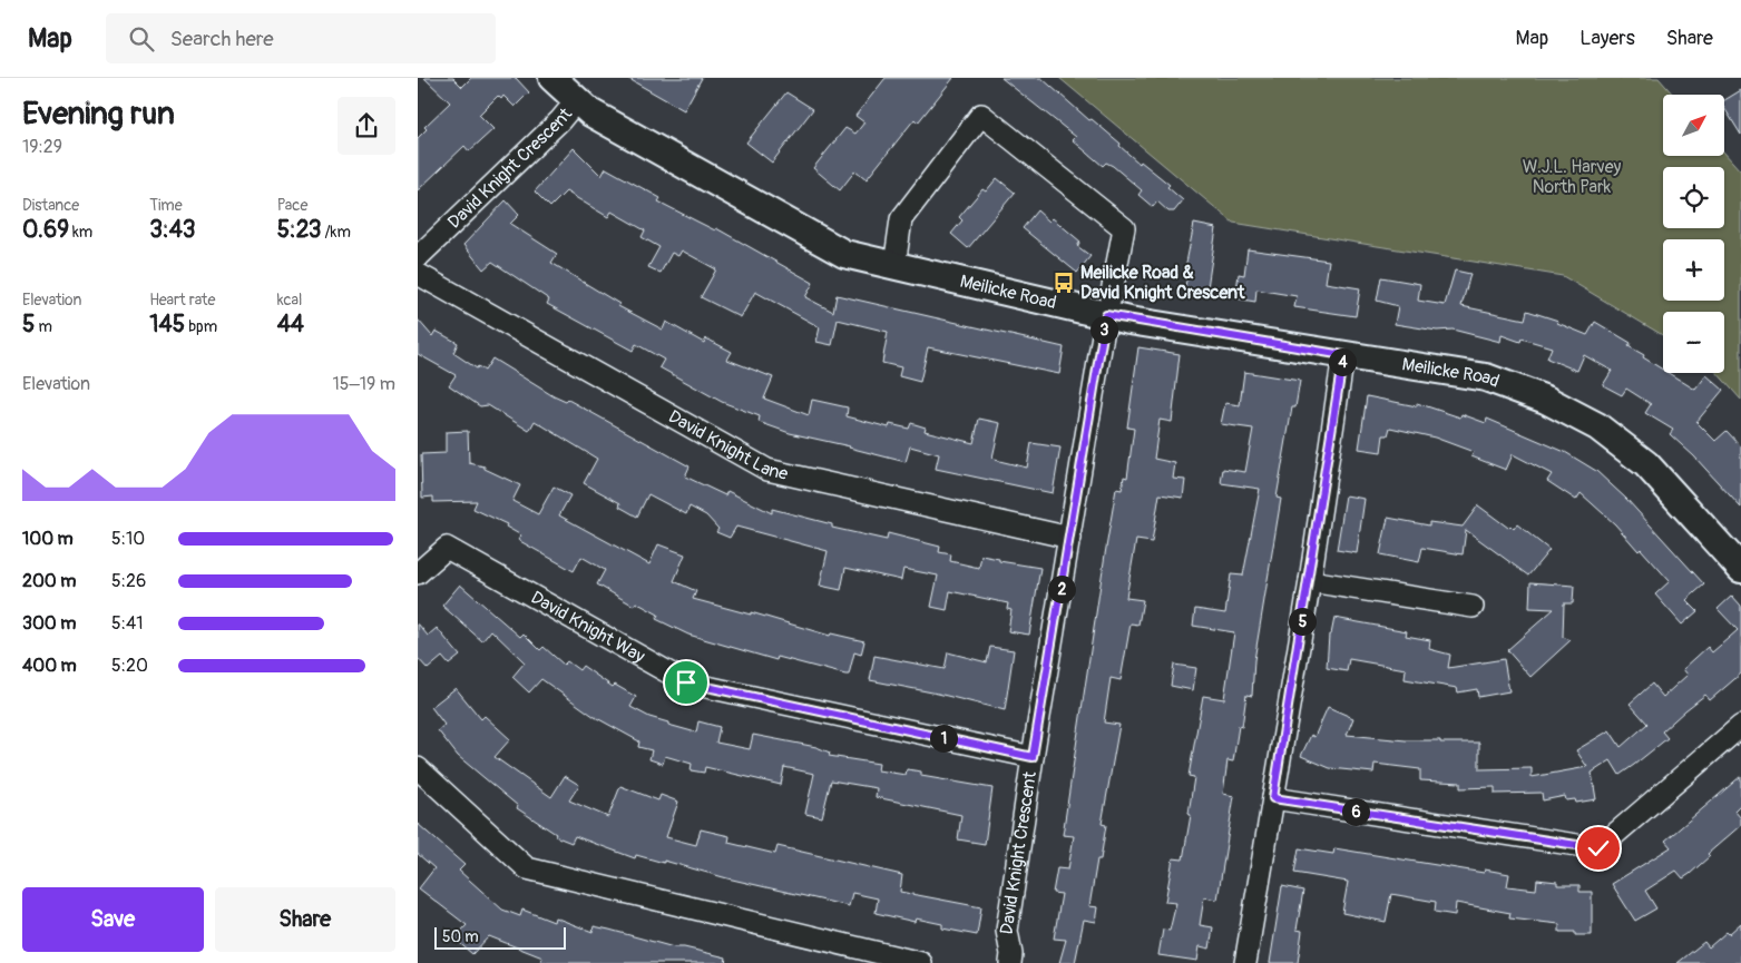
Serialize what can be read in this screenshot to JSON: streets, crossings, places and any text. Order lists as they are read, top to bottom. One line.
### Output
{"streets":{"street":["David Knight Crescent","Meilicke Road","David Knight Lane","David Knight Way"]},"crossings":[["David Knight Crescent","Meilicke Road"],["David Knight Crescent","David Knight Lane"],["David Knight Crescent","David Knight Way"]],"parks":["W.J.L. Harvey North Park"],"places":{"bus stop":["Meilicke Road & David Knight Crescent"]},"scale_bar":"50 m","north":"top right","page":{"header":"Map","search":"Search here","nav":["Map","Layers","Share"],"heading":["Evening run","19:29"],"map_buttons":["+","−"],"stats":[["Distance","0.69 km"],["Time","3:43"],["Pace","5:23 /km"],["Elevation","5 m"],["Heart rate","145 bpm"],["kcal","44"]],"pins":["3","4","2","5","1","6"],"chart":["Elevation","15–19 m"],"list":[{"name":"100 m","note":"5:10"},{"name":"200 m","note":"5:26"},{"name":"300 m","note":"5:41"},{"name":"400 m","note":"5:20"}],"buttons":["Save","Share"],"scale":"50 m"}}
